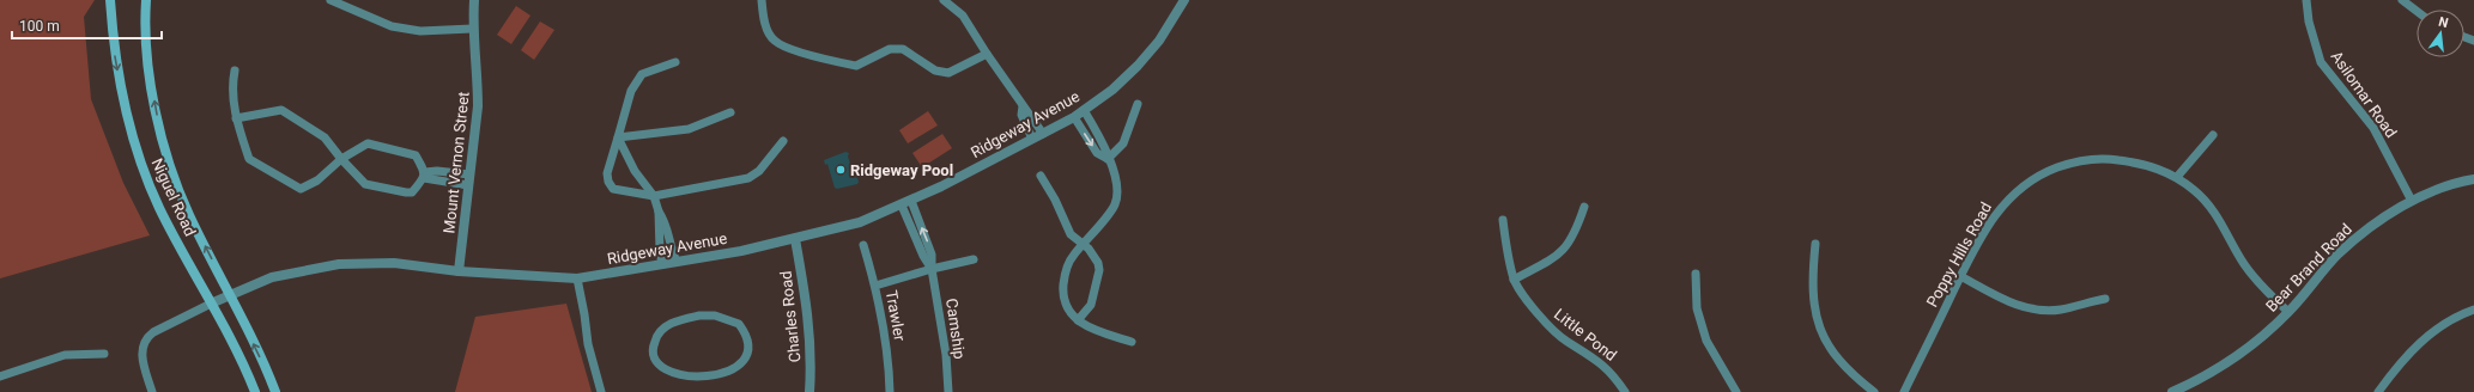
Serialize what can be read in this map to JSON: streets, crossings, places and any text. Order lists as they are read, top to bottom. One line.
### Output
{"streets":{"main road":["Niguel Road"],"street":["Asilomar Road","Ridgeway Avenue","Mount Vernon Street","Poppy Hills Road","Bear Brand Road","Trawler","Charles Road","Camship","Little Pond"]},"crossings":[["Asilomar Road","Bear Brand Road"],["Ridgeway Avenue","Mount Vernon Street"],["Ridgeway Avenue","Niguel Road"],["Ridgeway Avenue","Charles Road"],["Ridgeway Avenue","Camship"],["Poppy Hills Road","Bear Brand Road"]],"places":["Ridgeway Pool"],"scale_bar":"100 m","north":"top"}
